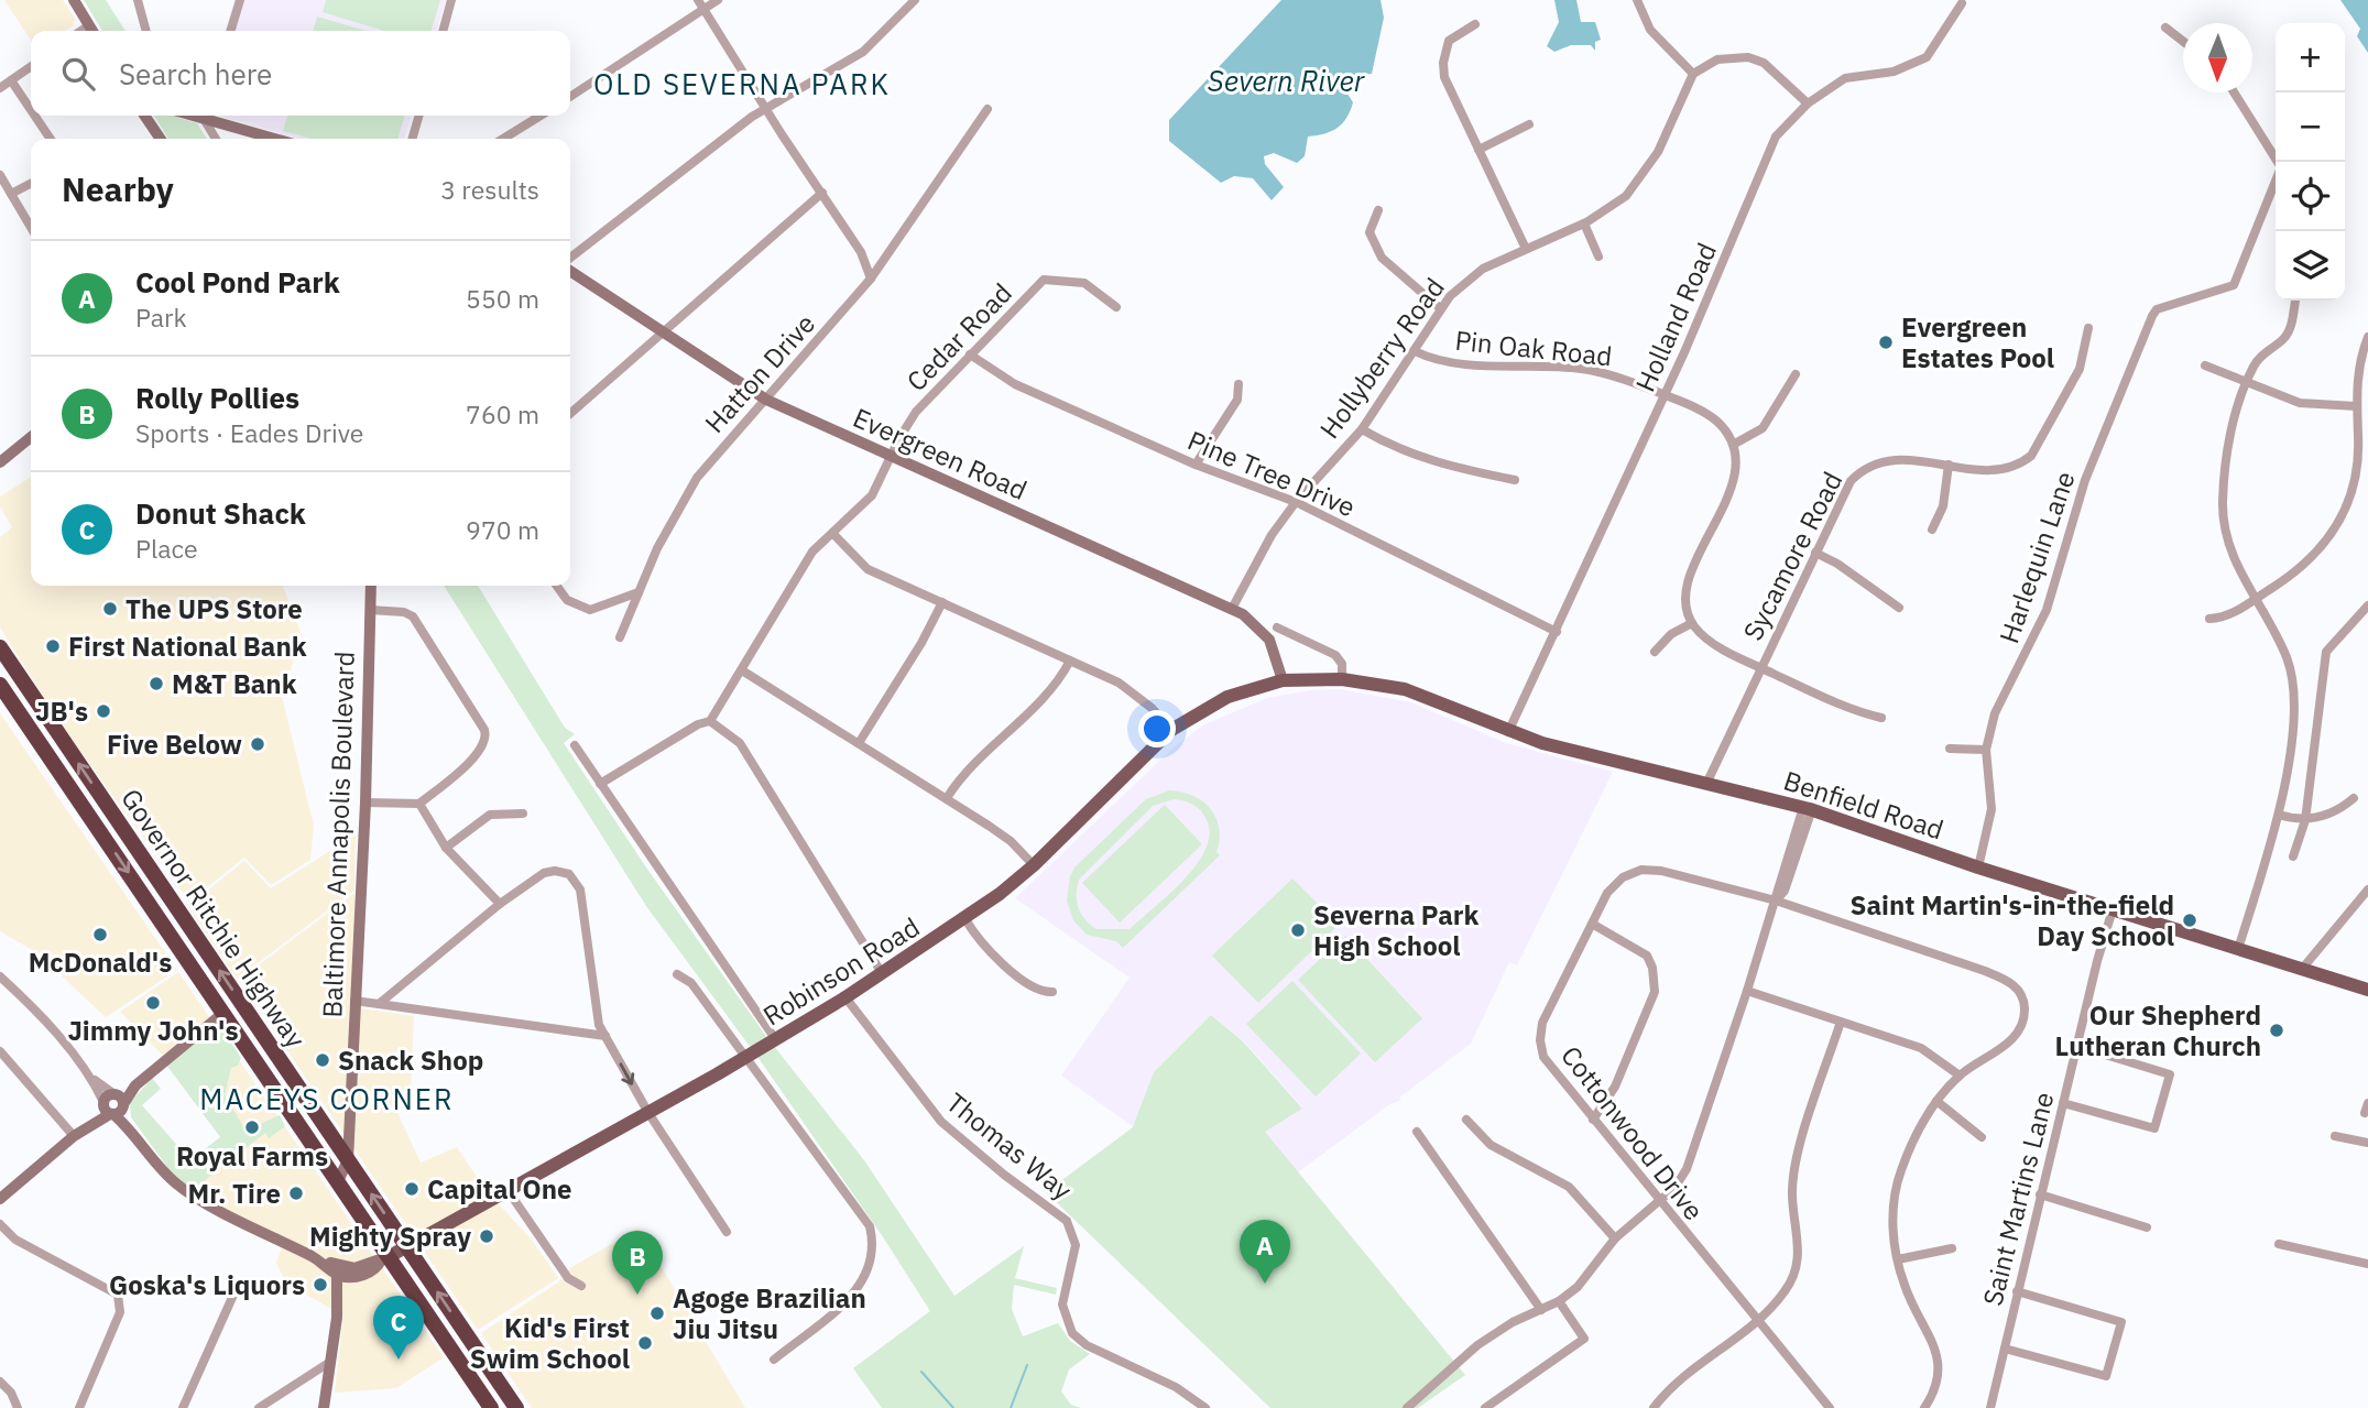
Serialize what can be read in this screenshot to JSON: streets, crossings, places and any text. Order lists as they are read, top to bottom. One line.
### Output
{"streets":{"highway":["Governor Ritchie Highway"],"main road":["Benfield Road","Robinson Road"],"street":["Holland Road","Cedar Road","Pin Oak Road","Hollyberry Road","Hatton Drive","Evergreen Road","Pine Tree Drive","Sycamore Road","Harlequin Lane","Baltimore Annapolis Boulevard","Cottonwood Drive","Thomas Way","Saint Martins Lane"]},"crossings":[["Holland Road","Pin Oak Road"],["Holland Road","Pine Tree Drive"],["Holland Road","Benfield Road"],["Cedar Road","Evergreen Road"],["Cedar Road","Pine Tree Drive"],["Pin Oak Road","Hollyberry Road"],["Hollyberry Road","Evergreen Road"],["Hollyberry Road","Pine Tree Drive"],["Hatton Drive","Evergreen Road"],["Evergreen Road","Benfield Road"],["Evergreen Road","Robinson Road"],["Sycamore Road","Benfield Road"],["Harlequin Lane","Benfield Road"],["Benfield Road","Robinson Road"],["Benfield Road","Saint Martins Lane"],["Baltimore Annapolis Boulevard","Governor Ritchie Highway"],["Governor Ritchie Highway","Robinson Road"],["Robinson Road","Thomas Way"]],"districts":["OLD SEVERNA PARK","MACEYS CORNER"],"water":["Severn River"],"places":["Evergreen Estates Pool","The UPS Store","First National Bank","M&T Bank","JB's","Five Below","Saint Martin's-in-the-field Day School","Severna Park High School","McDonald's","Jimmy John's","Our Shepherd Lutheran Church","Snack Shop","Royal Farms","Capital One","Mr. Tire","Mighty Spray","Goska's Liquors","Agoge Brazilian Jiu Jitsu","Kid's First Swim School"],"north":"bottom","page":{"map_buttons":["+","−"],"search":"Search here","heading":["Nearby","3 results"],"list":[{"mark":"A","name":"Cool Pond Park","note":"Park","value":"550 m"},{"mark":"B","name":"Rolly Pollies","note":"Sports · Eades Drive","value":"760 m"},{"mark":"C","name":"Donut Shack","note":"Place","value":"970 m"}],"pins":["A","B","C"]}}
